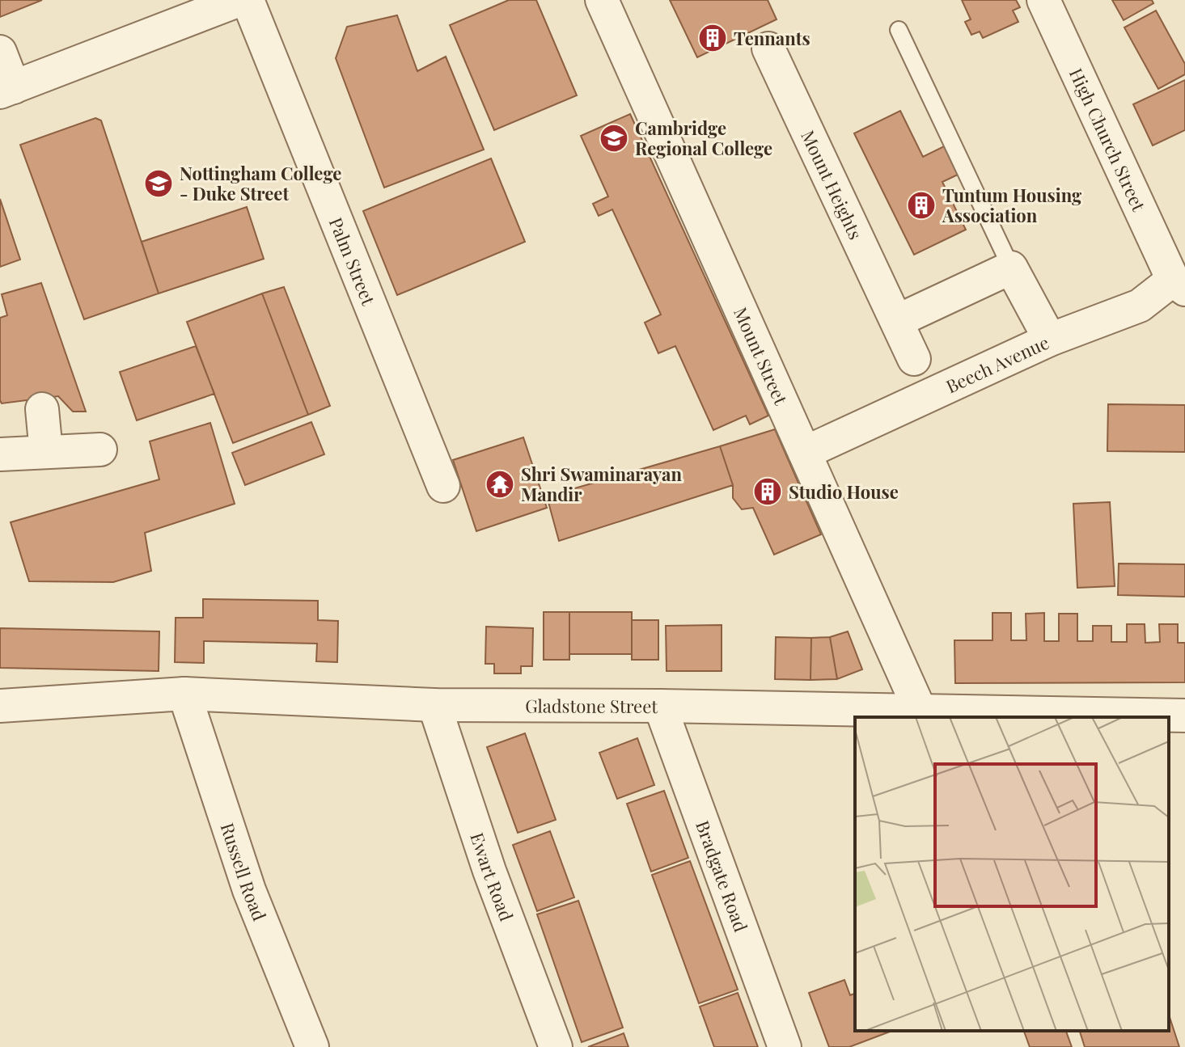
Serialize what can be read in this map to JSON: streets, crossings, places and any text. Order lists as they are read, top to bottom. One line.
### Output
{"streets":{"street":["High Church Street","Mount Heights","Palm Street","Mount Street","Beech Avenue","Gladstone Street","Russell Road","Ewart Road","Bradgate Road"]},"crossings":[["High Church Street","Beech Avenue"],["Mount Street","Beech Avenue"],["Mount Street","Gladstone Street"],["Gladstone Street","Russell Road"],["Gladstone Street","Ewart Road"],["Gladstone Street","Bradgate Road"]],"places":{"building":["Tennants","Tuntum Housing Association","Studio House"],"school or university":["Cambridge Regional College","Nottingham College - Duke Street"],"temple":["Shri Swaminarayan Mandir"]}}
